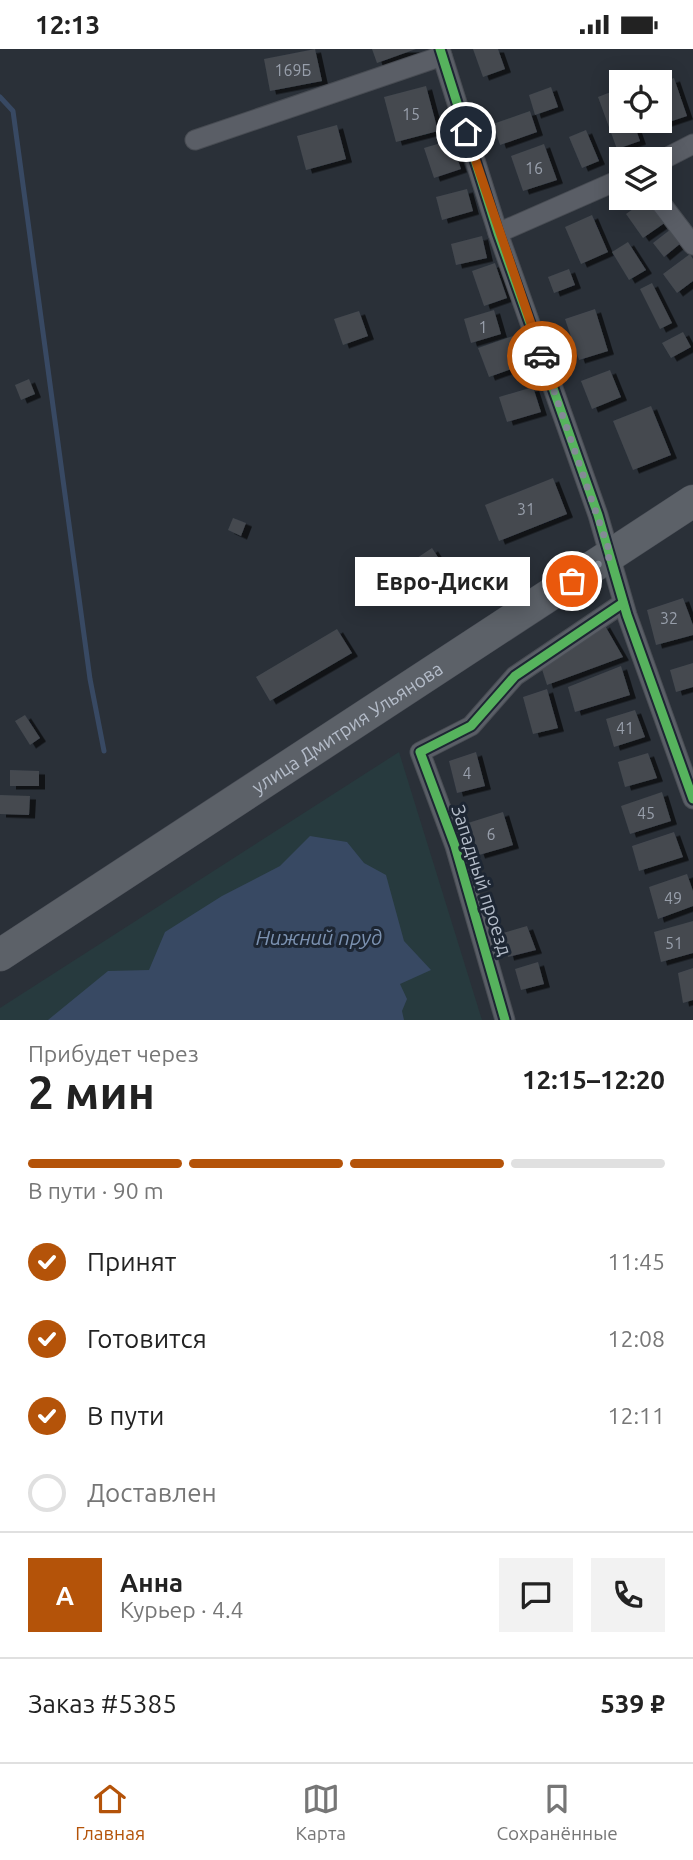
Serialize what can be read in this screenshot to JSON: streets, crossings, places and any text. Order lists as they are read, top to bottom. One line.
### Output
{"streets":{"main road":["улица Дмитрия Ульянова"],"street":["Западный проезд"]},"water":["Нижний пруд"],"places":["Евро-Диски"],"house_numbers":["169Б","15","16","1","31","32","41","4","45","6","49","51"],"page":{"status":"12:13","bubble":"Евро-Диски","heading":["2 мин","Прибудет через","12:15–12:20"],"panel":["Анна","Курьер · 4.4","Заказ #5385","539 ₽"],"bar":"В пути · 90 m","list":[["Принят","11:45"],["Готовится","12:08"],["В пути","12:11"],"Доставлен"],"round":"А","tabs":["Главная","Карта","Сохранённые"]}}
